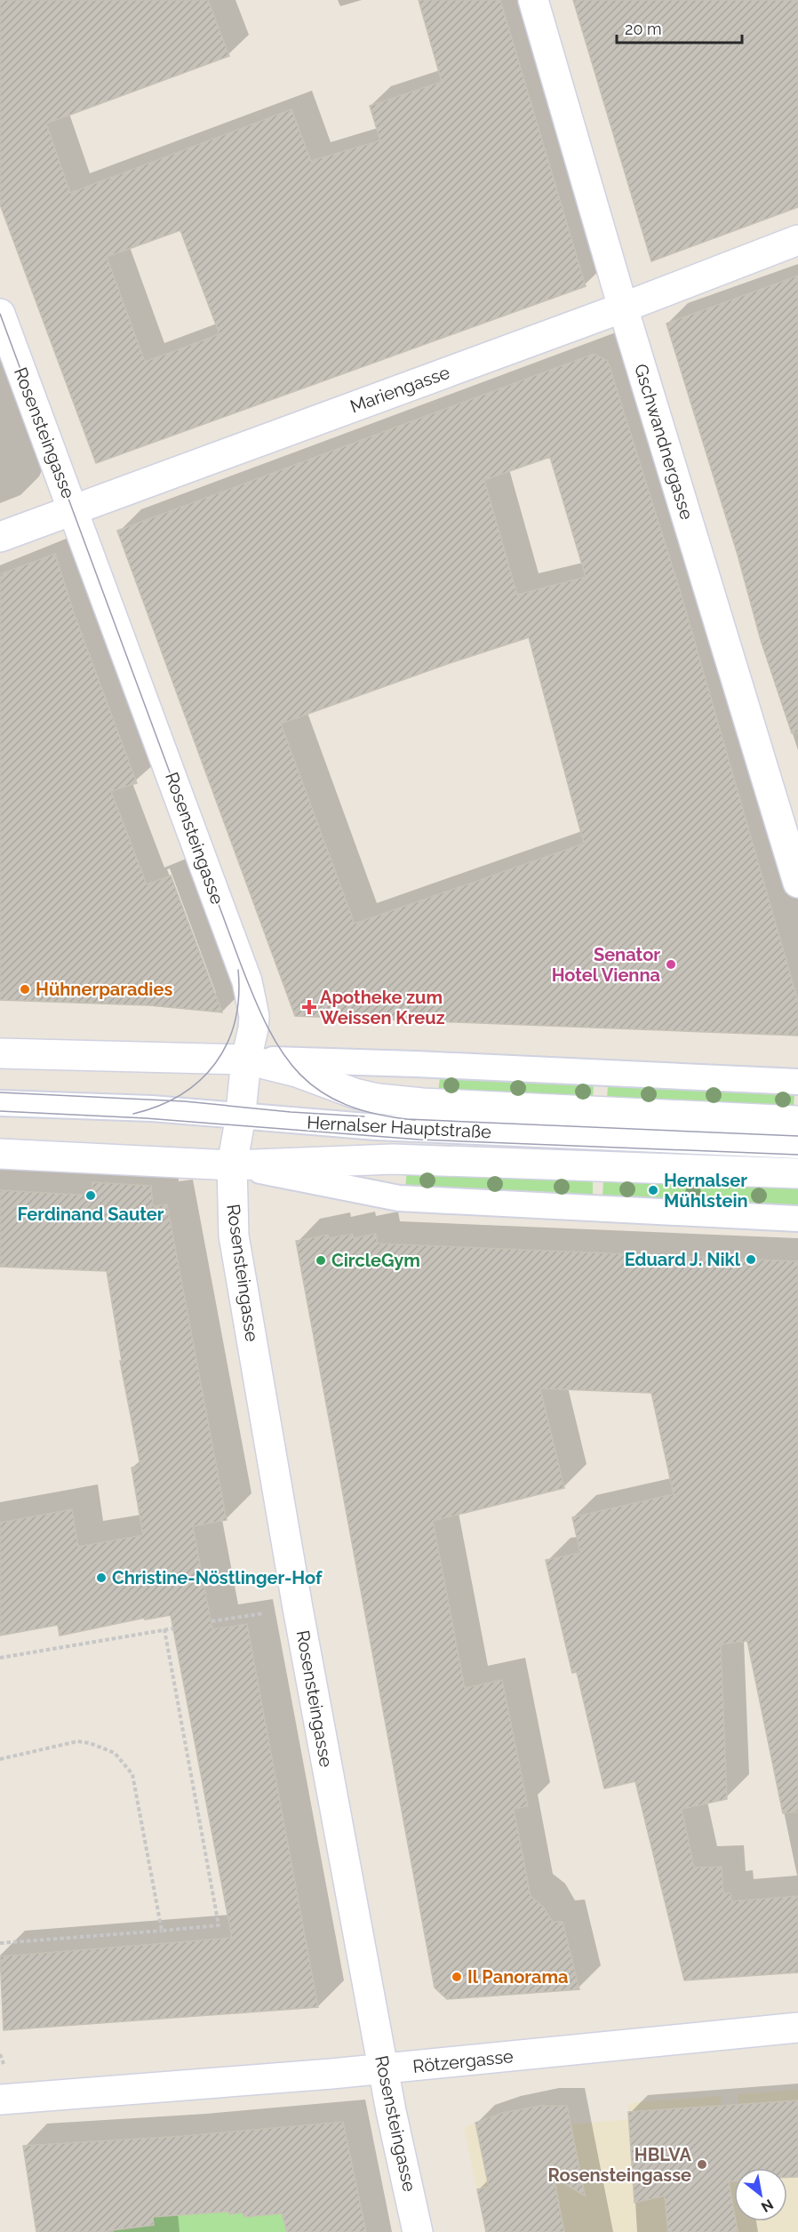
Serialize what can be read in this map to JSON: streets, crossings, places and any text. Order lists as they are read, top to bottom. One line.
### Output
{"streets":{"street":["Mariengasse","Rosensteingasse","Gschwandnergasse","Hernalser Hauptstraße","Rötzergasse"]},"crossings":[["Mariengasse","Rosensteingasse"],["Mariengasse","Gschwandnergasse"],["Rosensteingasse","Hernalser Hauptstraße"],["Rosensteingasse","Rötzergasse"]],"places":{"other":["Senator Hotel Vienna","Hühnerparadies","Hernalser Mühlstein","Ferdinand Sauter","Eduard J. Nikl","CircleGym","Christine-Nöstlinger-Hof","Il Panorama","HBLVA Rosensteingasse"],"health":["Apotheke zum Weissen Kreuz"]},"scale_bar":"20 m","north":"bottom right"}
